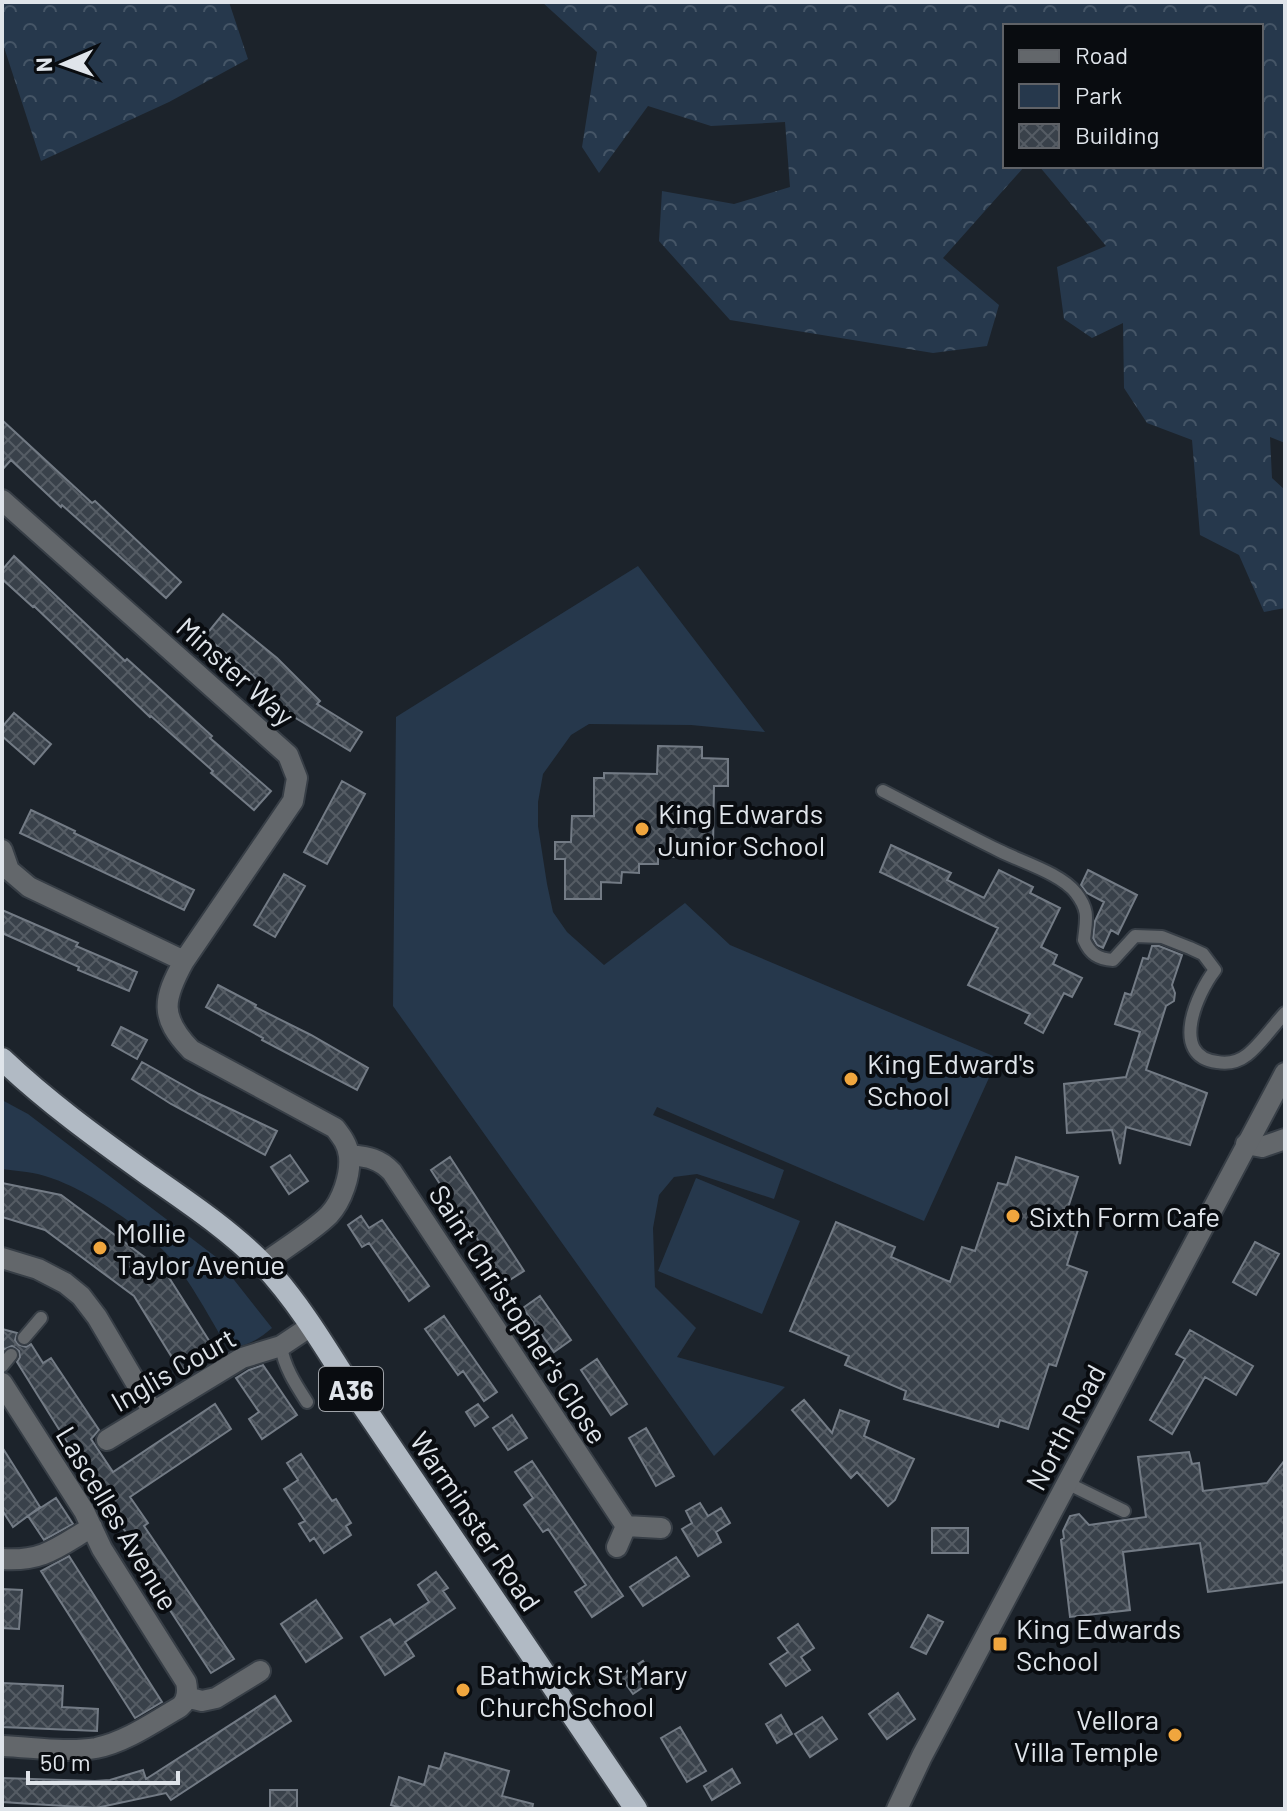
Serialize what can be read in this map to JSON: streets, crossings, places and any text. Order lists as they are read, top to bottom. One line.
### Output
{"streets":{"highway":["A36","Warminster Road"],"street":["Minster Way","Saint Christopher's Close","Inglis Court","North Road","Lascelles Avenue"]},"crossings":[["Minster Way","Saint Christopher's Close"],["Inglis Court","Warminster Road"]],"places":{"other":["King Edwards Junior School","King Edward's School","Sixth Form Cafe","Mollie Taylor Avenue","Bathwick St Mary Church School","Vellora Villa Temple"],"transit":["King Edwards School"]},"legend":["Road","Park","Building"],"scale_bar":"50 m","north":"left"}
